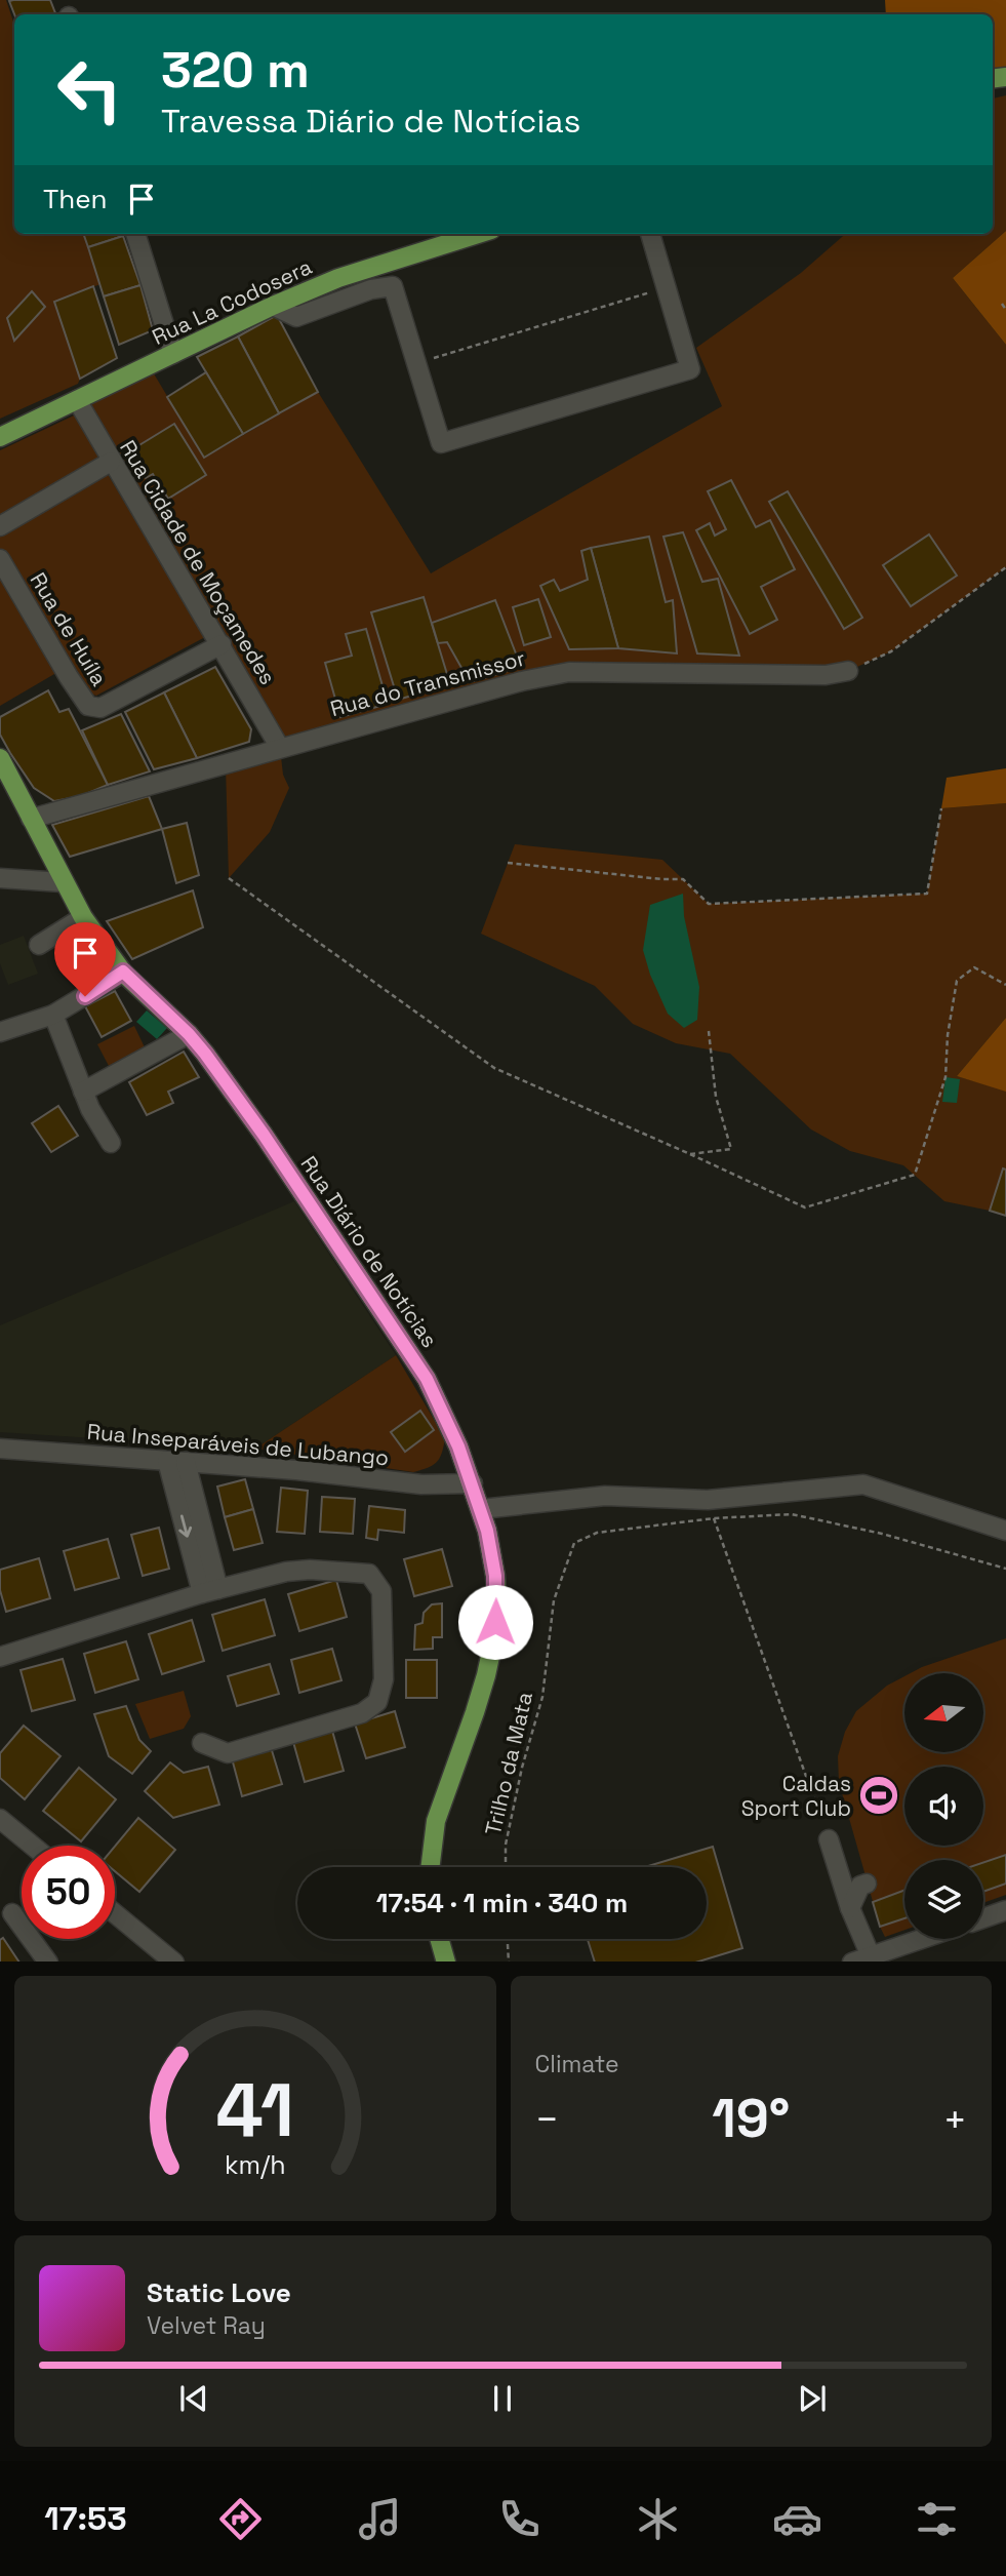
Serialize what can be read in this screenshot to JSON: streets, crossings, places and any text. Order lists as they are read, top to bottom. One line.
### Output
{"streets":{"main road":["Rua La Codosera","Rua Diário de Notícias"],"street":["Rua Cidade de Moçamedes","Rua de Huíla","Rua do Transmissor","Rua Inseparáveis de Lubango"],"path":["Trilho da Mata"]},"crossings":[["Rua La Codosera","Rua Cidade de Moçamedes"],["Rua Cidade de Moçamedes","Rua de Huíla"],["Rua Cidade de Moçamedes","Rua do Transmissor"],["Rua do Transmissor","Rua Diário de Notícias"],["Rua Diário de Notícias","Rua Inseparáveis de Lubango"]],"places":{"sports":["Caldas Sport Club"]},"north":"left","page":{"turn":["320 m","Travessa Diário de Notícias"],"then":"Then","limit":"50","trip":"17:54 · 1 min · 340 m","tile":"Climate","heat":["−","19°","+"],"song":["Static Love","Velvet Ray"],"tabs":"17:53","gauge":["41","km/h"]}}
